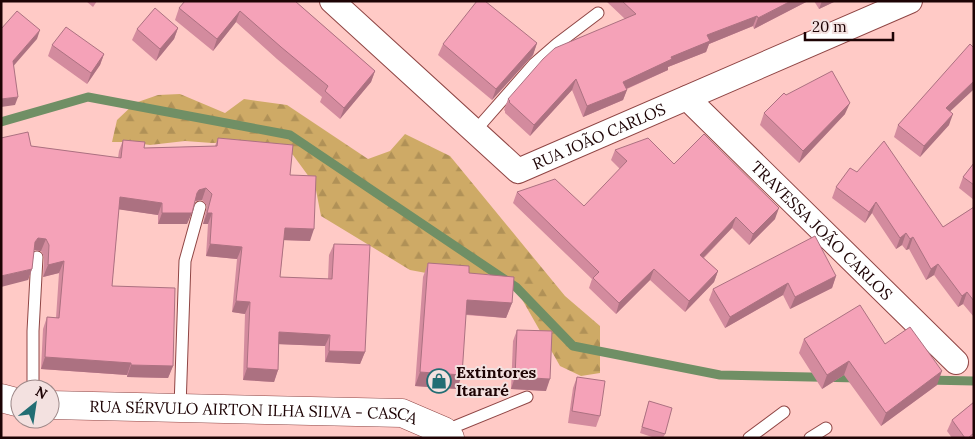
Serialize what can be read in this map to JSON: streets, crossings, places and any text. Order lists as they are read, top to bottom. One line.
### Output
{"streets":{"street":["RUA JOÃO CARLOS","TRAVESSA JOÃO CARLOS","RUA SÉRVULO AIRTON ILHA SILVA - CASCA"]},"crossings":[["RUA JOÃO CARLOS","TRAVESSA JOÃO CARLOS"]],"places":{"shop":["Extintores Itararé"]},"scale_bar":"20 m","north":"top right"}
